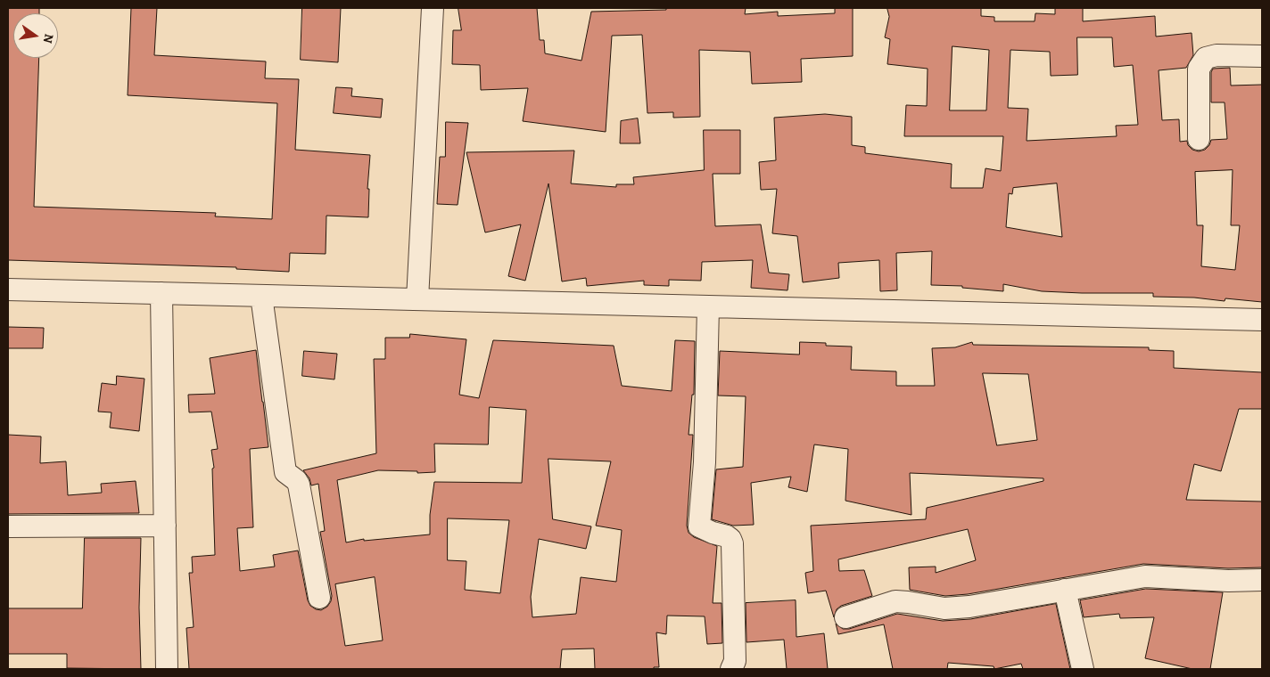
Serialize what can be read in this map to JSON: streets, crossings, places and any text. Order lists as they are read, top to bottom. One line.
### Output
{"north":"right"}
